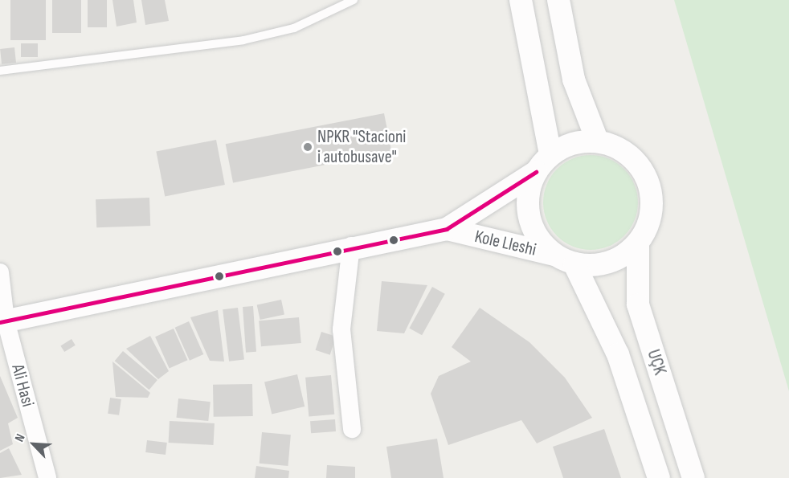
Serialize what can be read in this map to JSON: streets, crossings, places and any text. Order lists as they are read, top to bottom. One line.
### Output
{"streets":{"street":["Kole Lleshi","UÇK","Ali Hasi"]},"crossings":[["Kole Lleshi","UÇK"]],"places":["NPKR \"Stacioni i autobusave\""],"north":"top left"}
